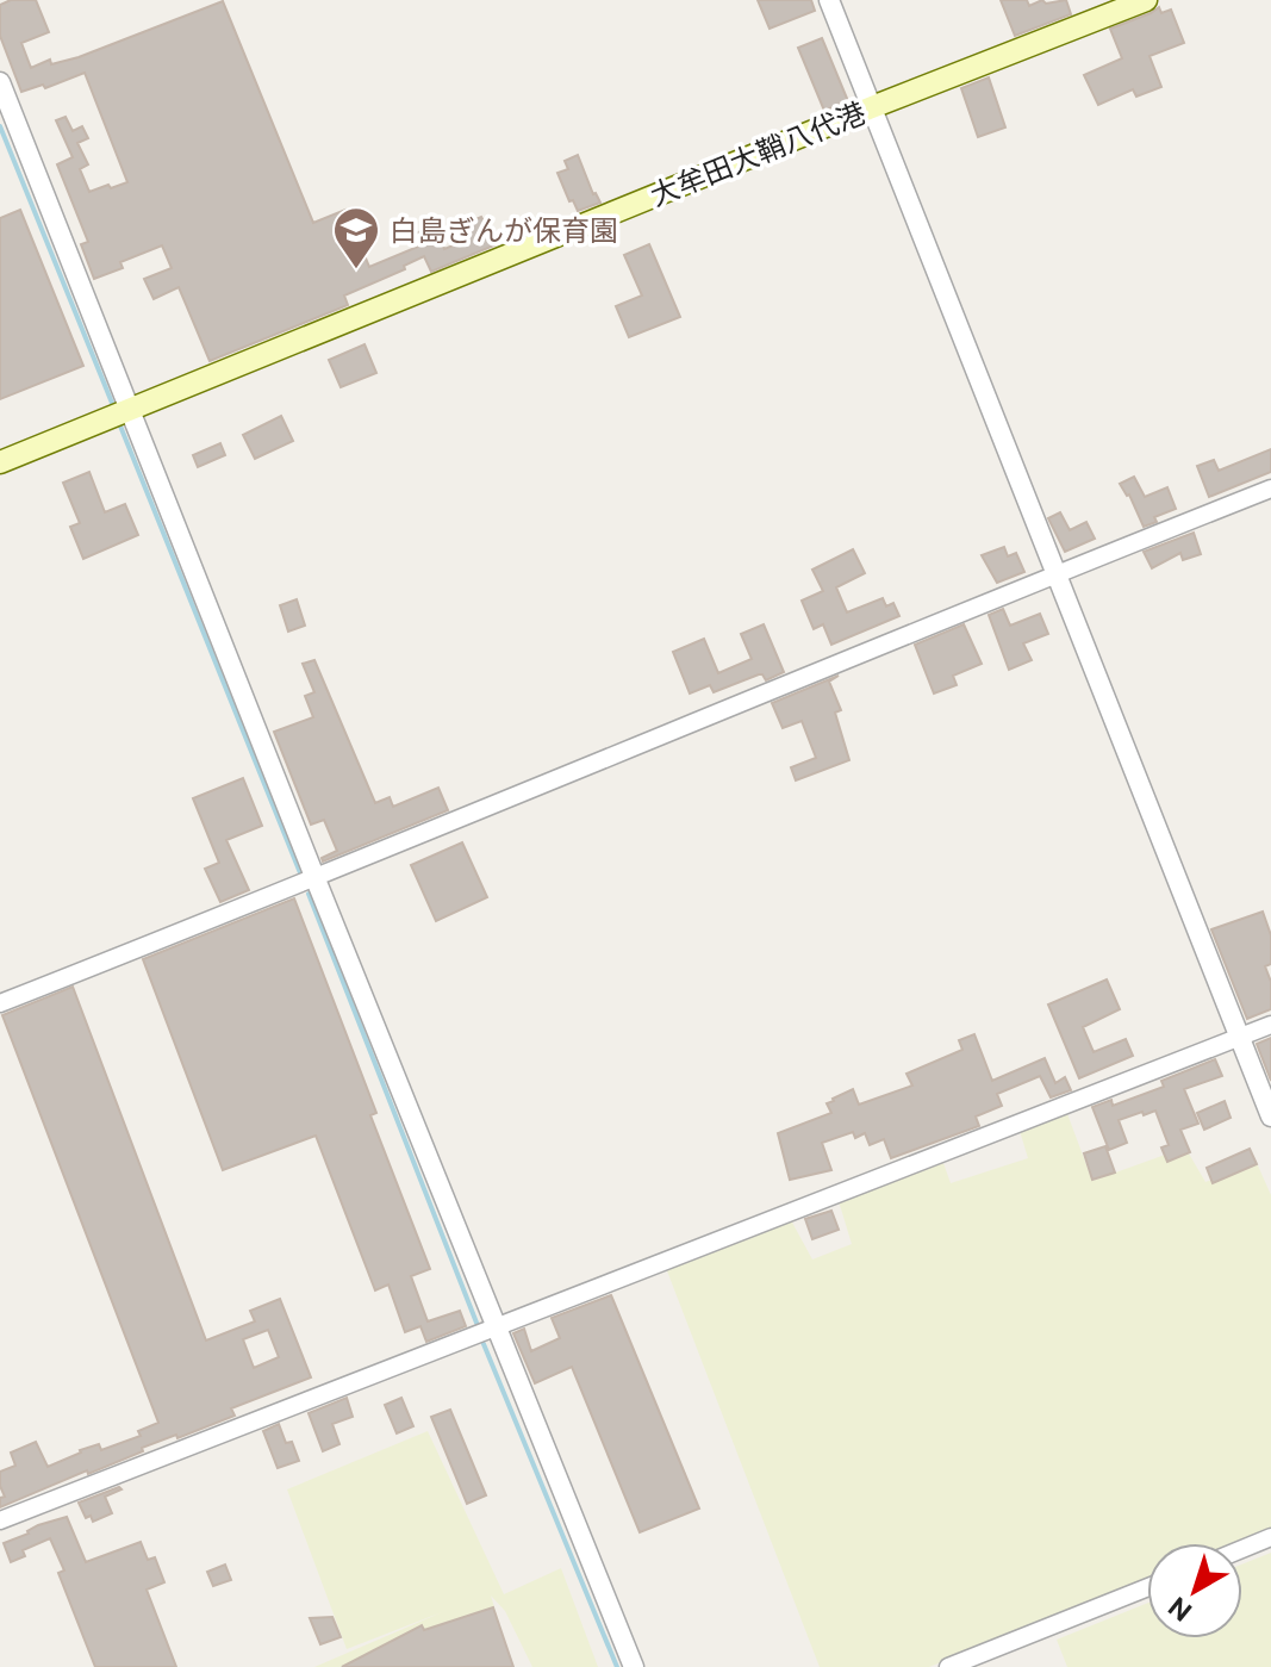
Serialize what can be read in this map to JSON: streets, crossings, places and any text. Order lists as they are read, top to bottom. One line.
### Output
{"streets":{"main road":["大牟田大鞘八代港"]},"places":{"school or university":["白島ぎんが保育園"]},"north":"bottom left"}
